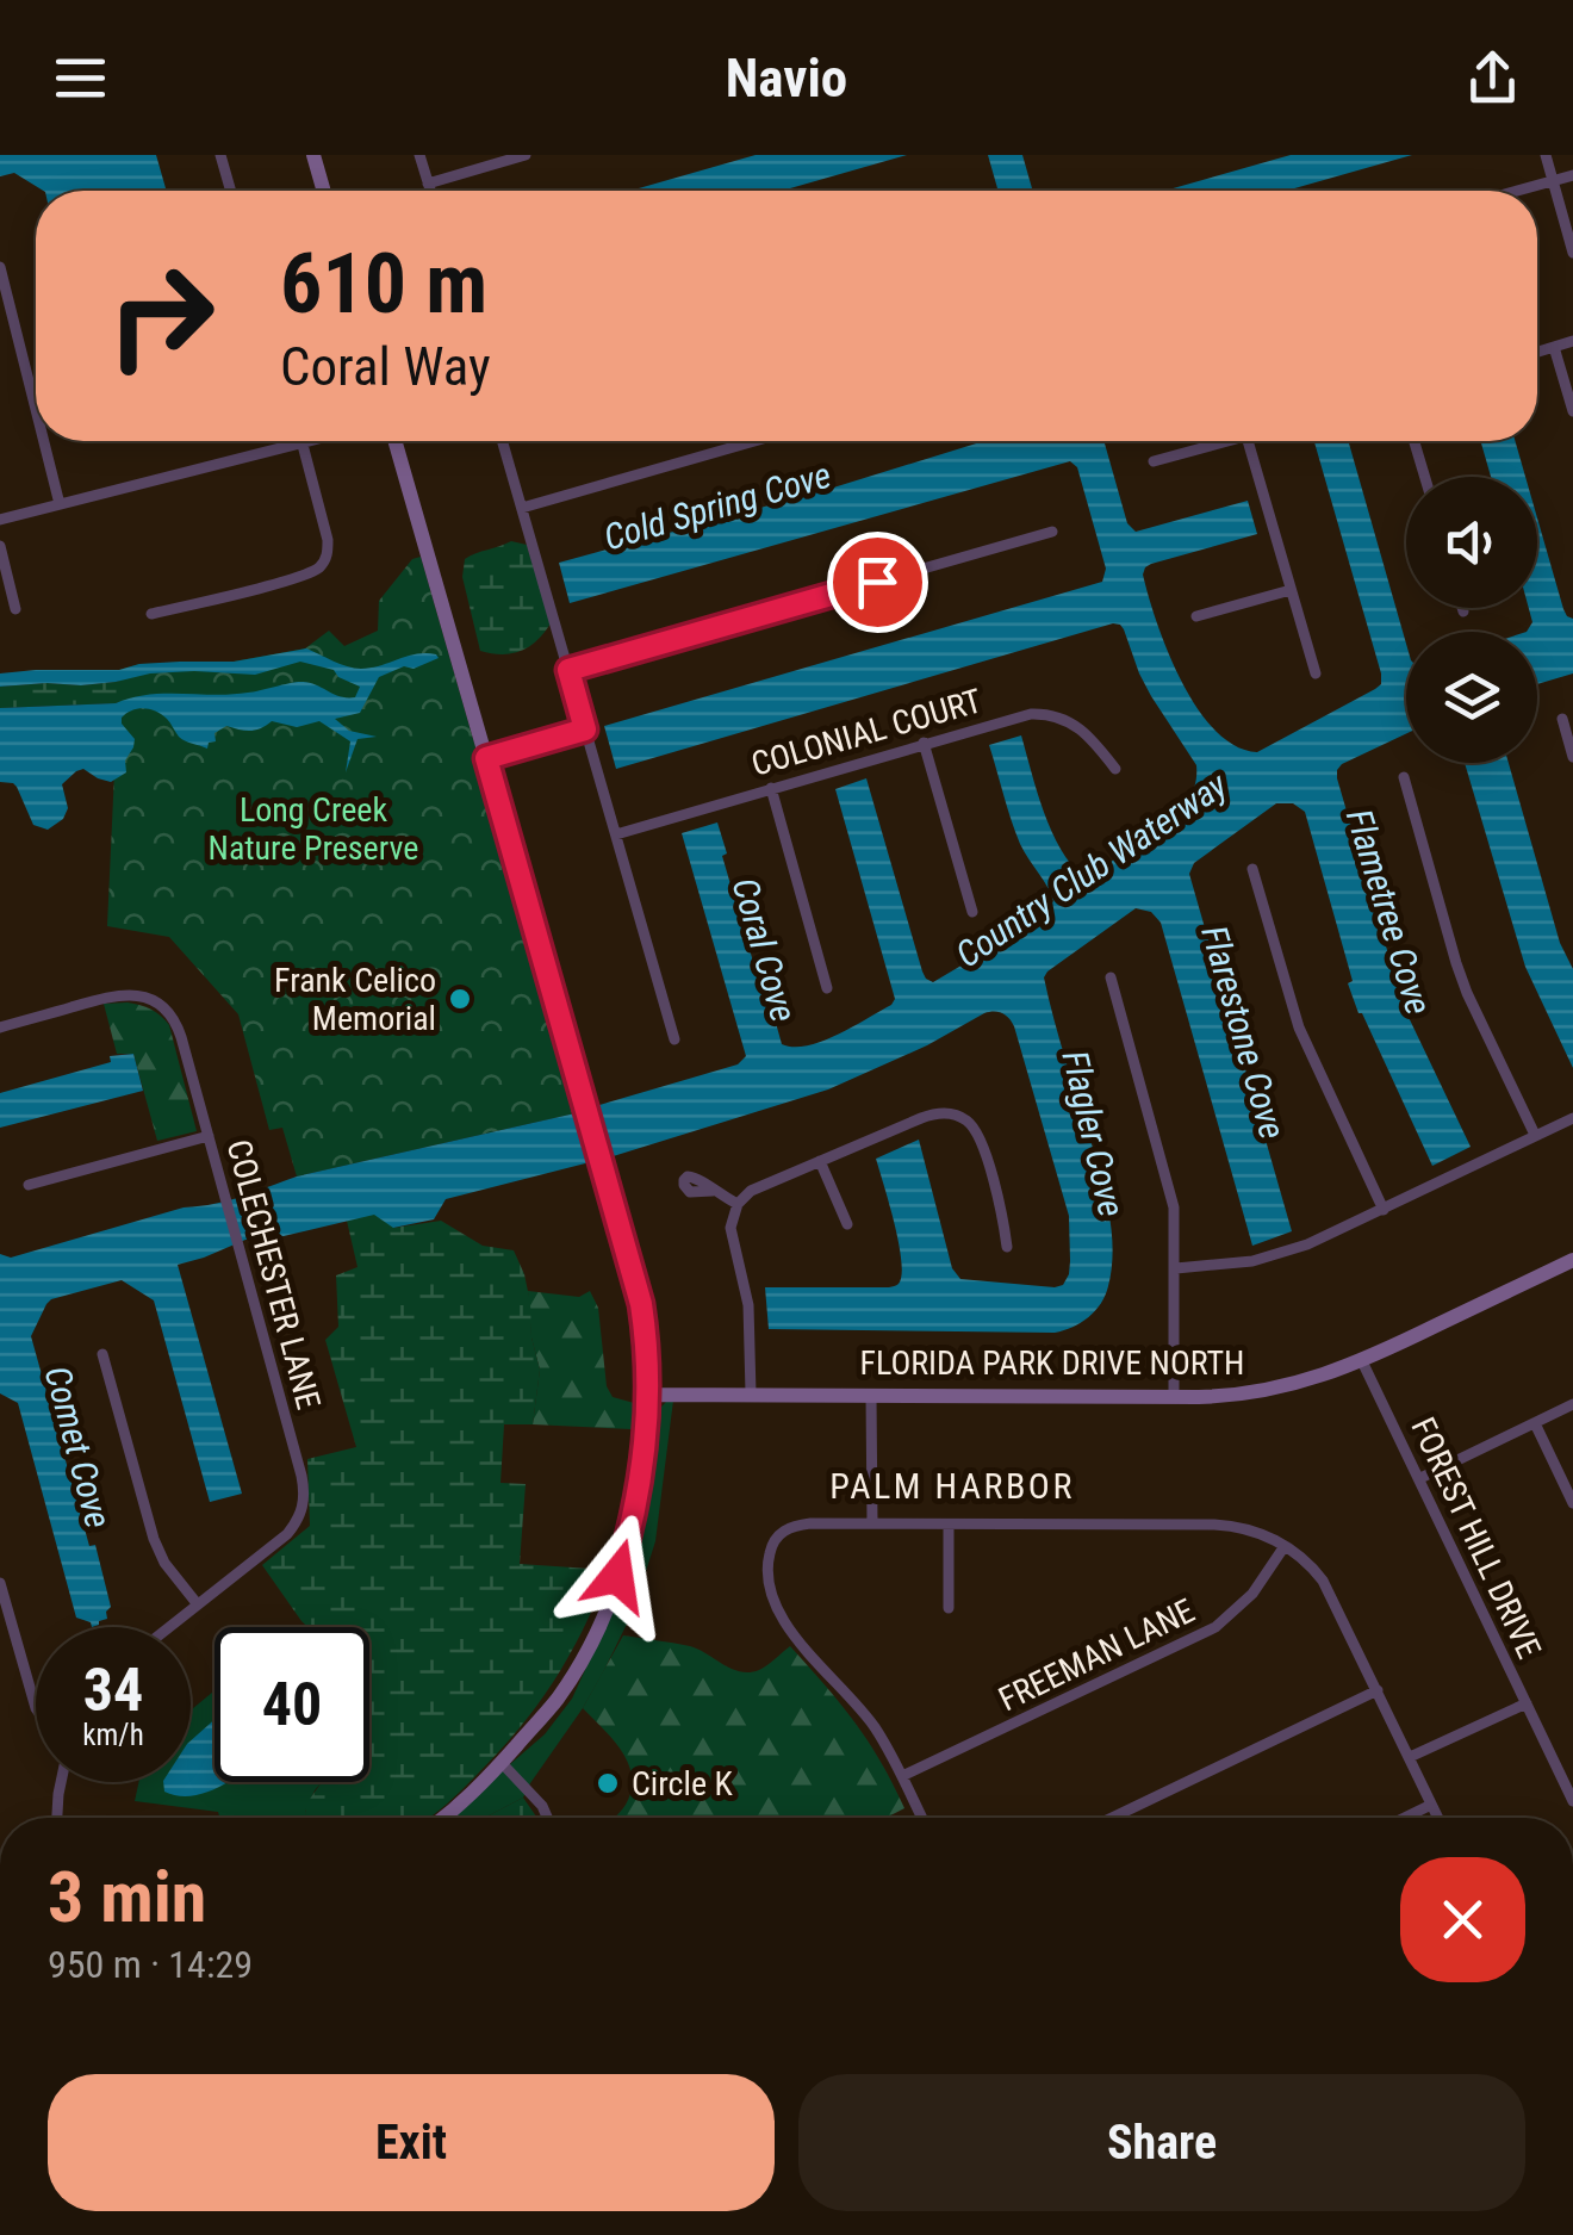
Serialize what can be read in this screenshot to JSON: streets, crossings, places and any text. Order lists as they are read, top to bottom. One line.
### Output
{"streets":{"street":["COLONIAL COURT","COLECHESTER LANE","FLORIDA PARK DRIVE NORTH","FOREST HILL DRIVE","FREEMAN LANE"]},"crossings":[["FLORIDA PARK DRIVE NORTH","FOREST HILL DRIVE"]],"districts":["PALM HARBOR"],"water":["Cold Spring Cove","Country Club Waterway","Flametree Cove","Coral Cove","Flarestone Cove","Flagler Cove","Comet Cove"],"parks":["Long Creek Nature Preserve"],"places":["Frank Celico Memorial","Circle K"],"page":{"header":"Navio","turn":["610 m","Coral Way"],"speed":"34 km/h","limit":"40","heading":["3 min","950 m · 14:29"],"buttons":["Exit","Share"]}}
